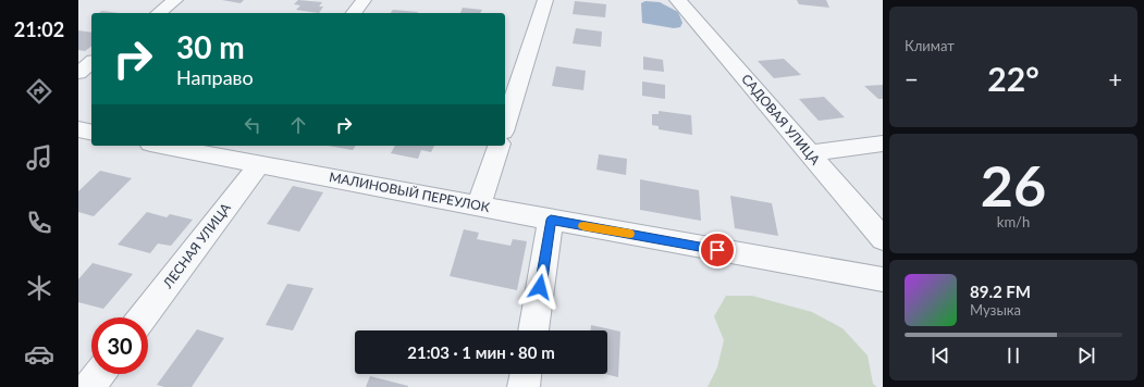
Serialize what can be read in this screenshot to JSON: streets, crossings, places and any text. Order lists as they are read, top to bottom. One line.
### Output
{"streets":{"street":["САДОВАЯ УЛИЦА","МАЛИНОВЫЙ ПЕРЕУЛОК","ЛЕСНАЯ УЛИЦА"]},"crossings":[["МАЛИНОВЫЙ ПЕРЕУЛОК","ЛЕСНАЯ УЛИЦА"]],"page":{"tabs":"21:02","tile":["Климат",["26","km/h"]],"turn":["30 m","Направо"],"heat":["−","22°","+"],"song":["89.2 FM","Музыка"],"limit":"30","trip":"21:03 · 1 мин · 80 m"}}
